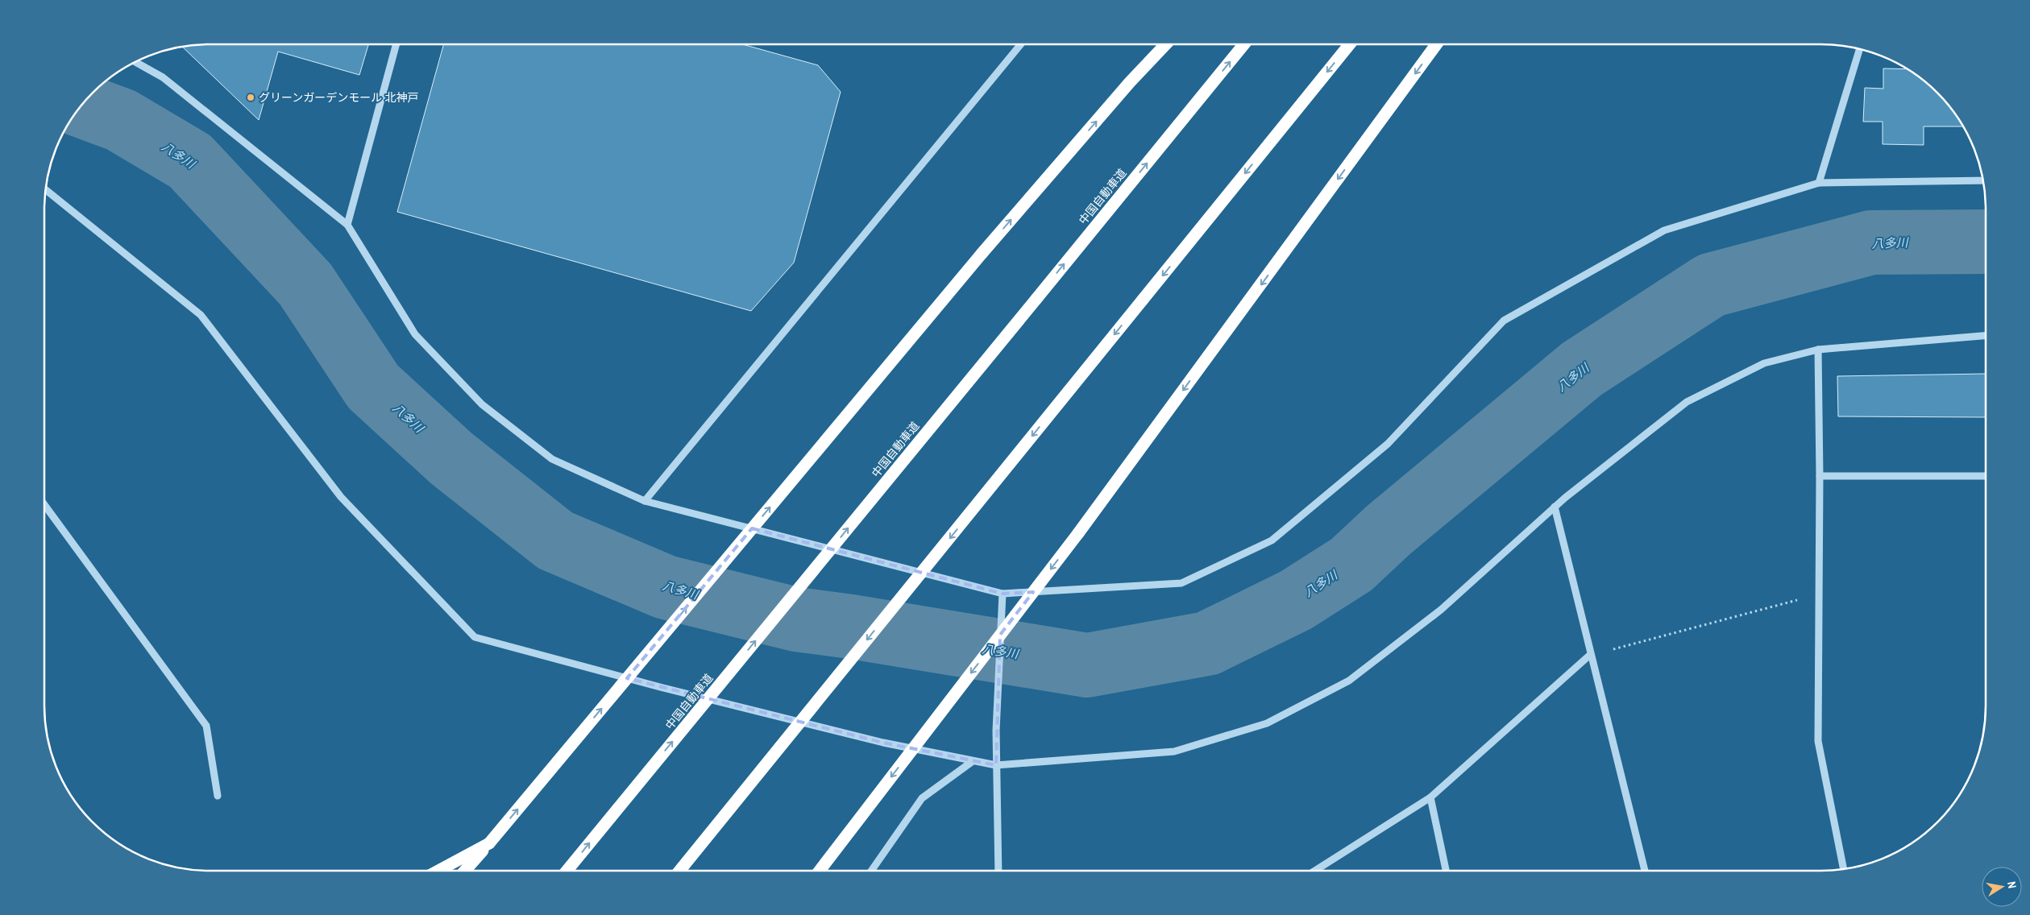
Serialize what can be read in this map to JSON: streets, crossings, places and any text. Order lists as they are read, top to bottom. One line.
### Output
{"streets":{"highway":["中国自動車道"]},"water":["八多川"],"places":["グリーンガーデンモール 北神戸"],"north":"right"}
